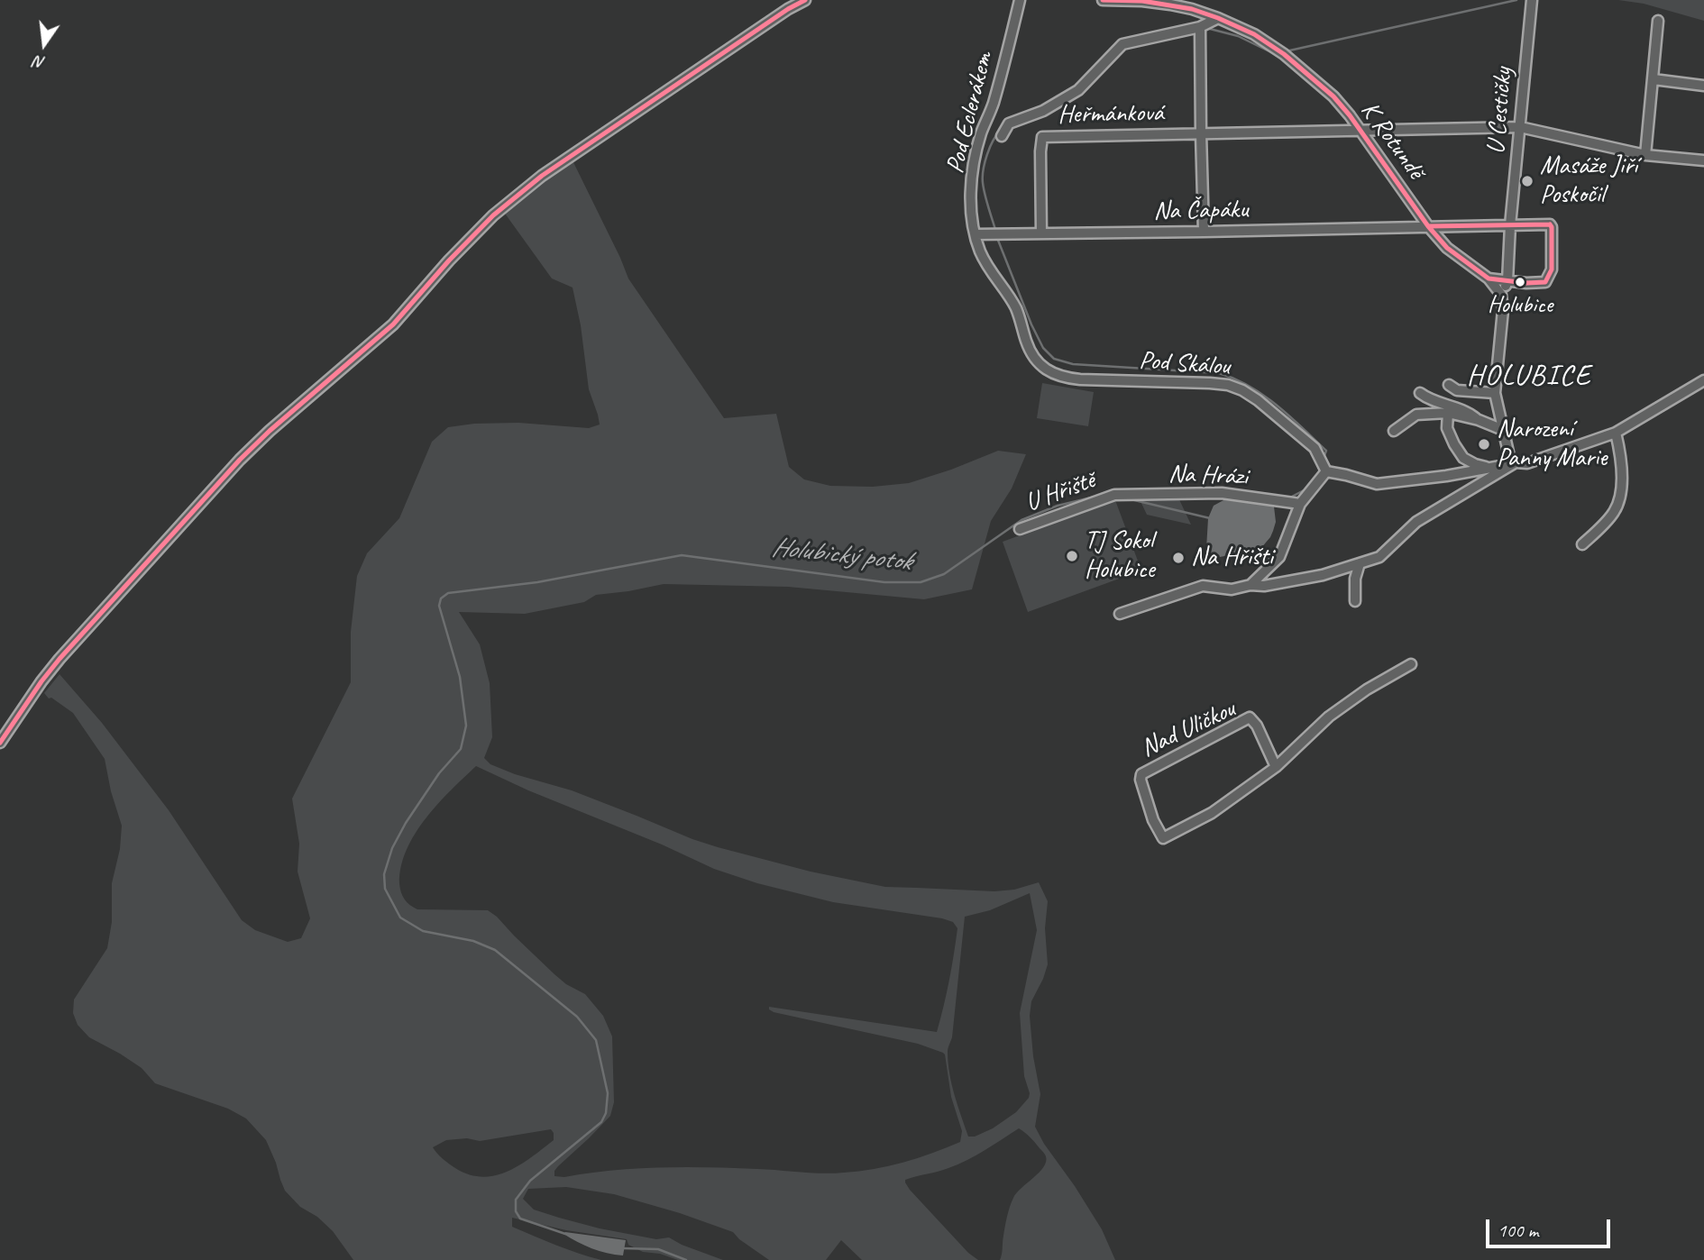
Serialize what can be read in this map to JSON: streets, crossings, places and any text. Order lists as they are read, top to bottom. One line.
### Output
{"streets":{"street":["U Cestičky","Pod Eclerákem","Heřmánková","K Rotundě","Na Čapáku","Pod Skálou","Na Hrázi","U Hřiště","Nad Uličkou"]},"crossings":[["U Cestičky","Heřmánková"],["U Cestičky","Na Čapáku"],["Pod Eclerákem","Na Čapáku"],["Pod Eclerákem","Pod Skálou"],["Heřmánková","K Rotundě"],["Heřmánková","Na Čapáku"],["K Rotundě","Na Čapáku"],["Na Hrázi","U Hřiště"]],"districts":["HOLUBICE"],"water":["Holubický potok"],"places":["Masáže Jiří Poskočil","Holubice","Narození Panny Marie","TJ Sokol Holubice","Na Hřišti"],"scale_bar":"100 m","north":"bottom"}
